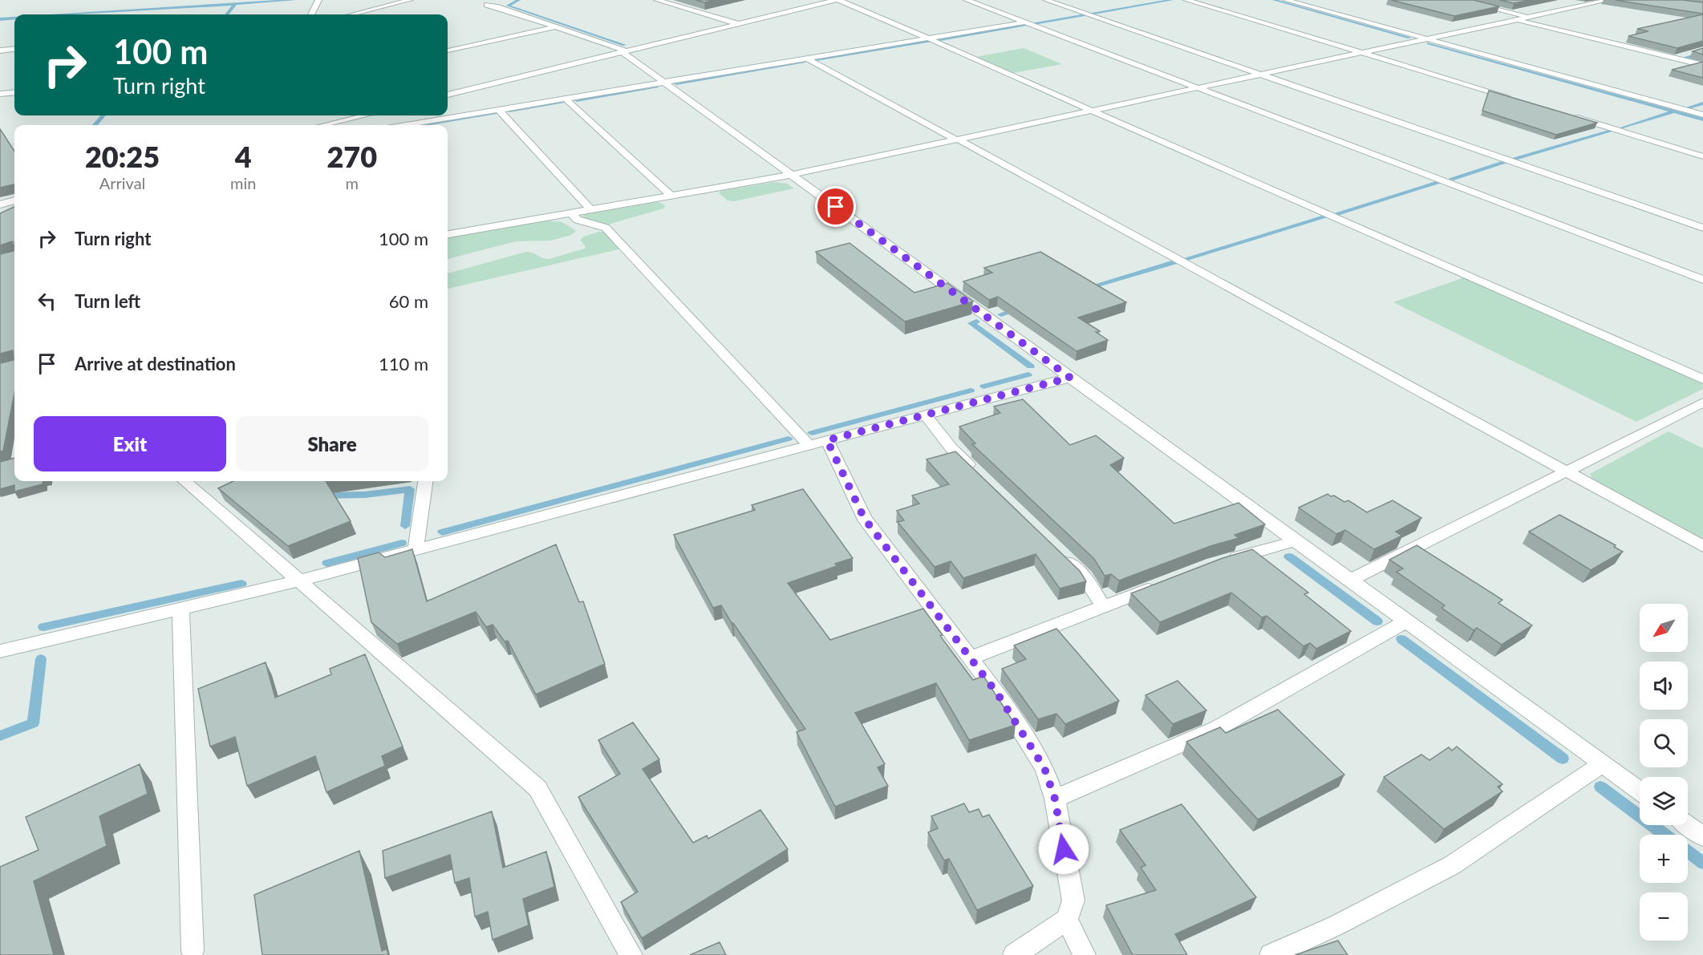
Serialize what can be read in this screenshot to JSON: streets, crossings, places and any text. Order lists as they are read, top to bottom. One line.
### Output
{"north":"bottom left","page":{"turn":["100 m","Turn right"],"eta":["20:25","Arrival","4","min","270","m"],"list":[{"name":"Turn right","value":"100 m"},{"name":"Turn left","value":"60 m"},{"name":"Arrive at destination","value":"110 m"}],"buttons":["Exit","Share"],"map_buttons":["+","−"]}}
